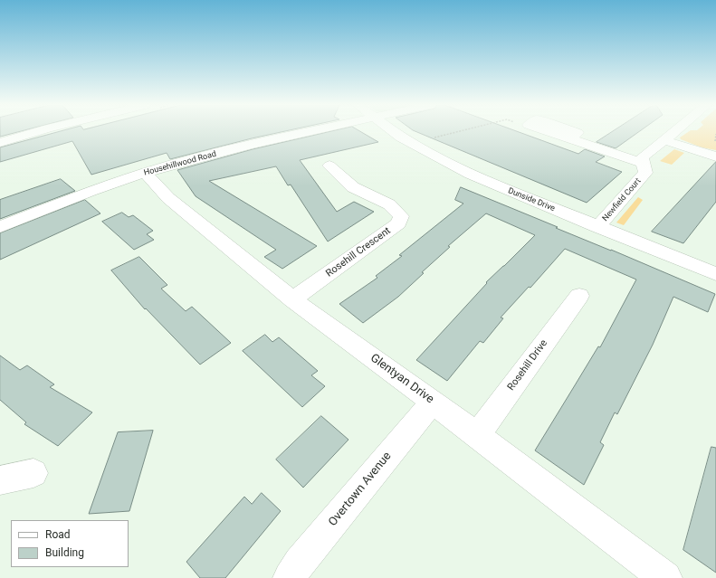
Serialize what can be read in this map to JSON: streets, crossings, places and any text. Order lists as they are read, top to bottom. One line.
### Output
{"streets":{"street":["Househillwood Road","Dunside Drive","Newfield Court","Rosehill Crescent","Rosehill Drive","Glentyan Drive","Overtown Avenue"]},"crossings":[["Househillwood Road","Glentyan Drive"],["Dunside Drive","Newfield Court"],["Rosehill Crescent","Glentyan Drive"],["Rosehill Drive","Glentyan Drive"],["Glentyan Drive","Overtown Avenue"]],"legend":["Road","Building"]}
